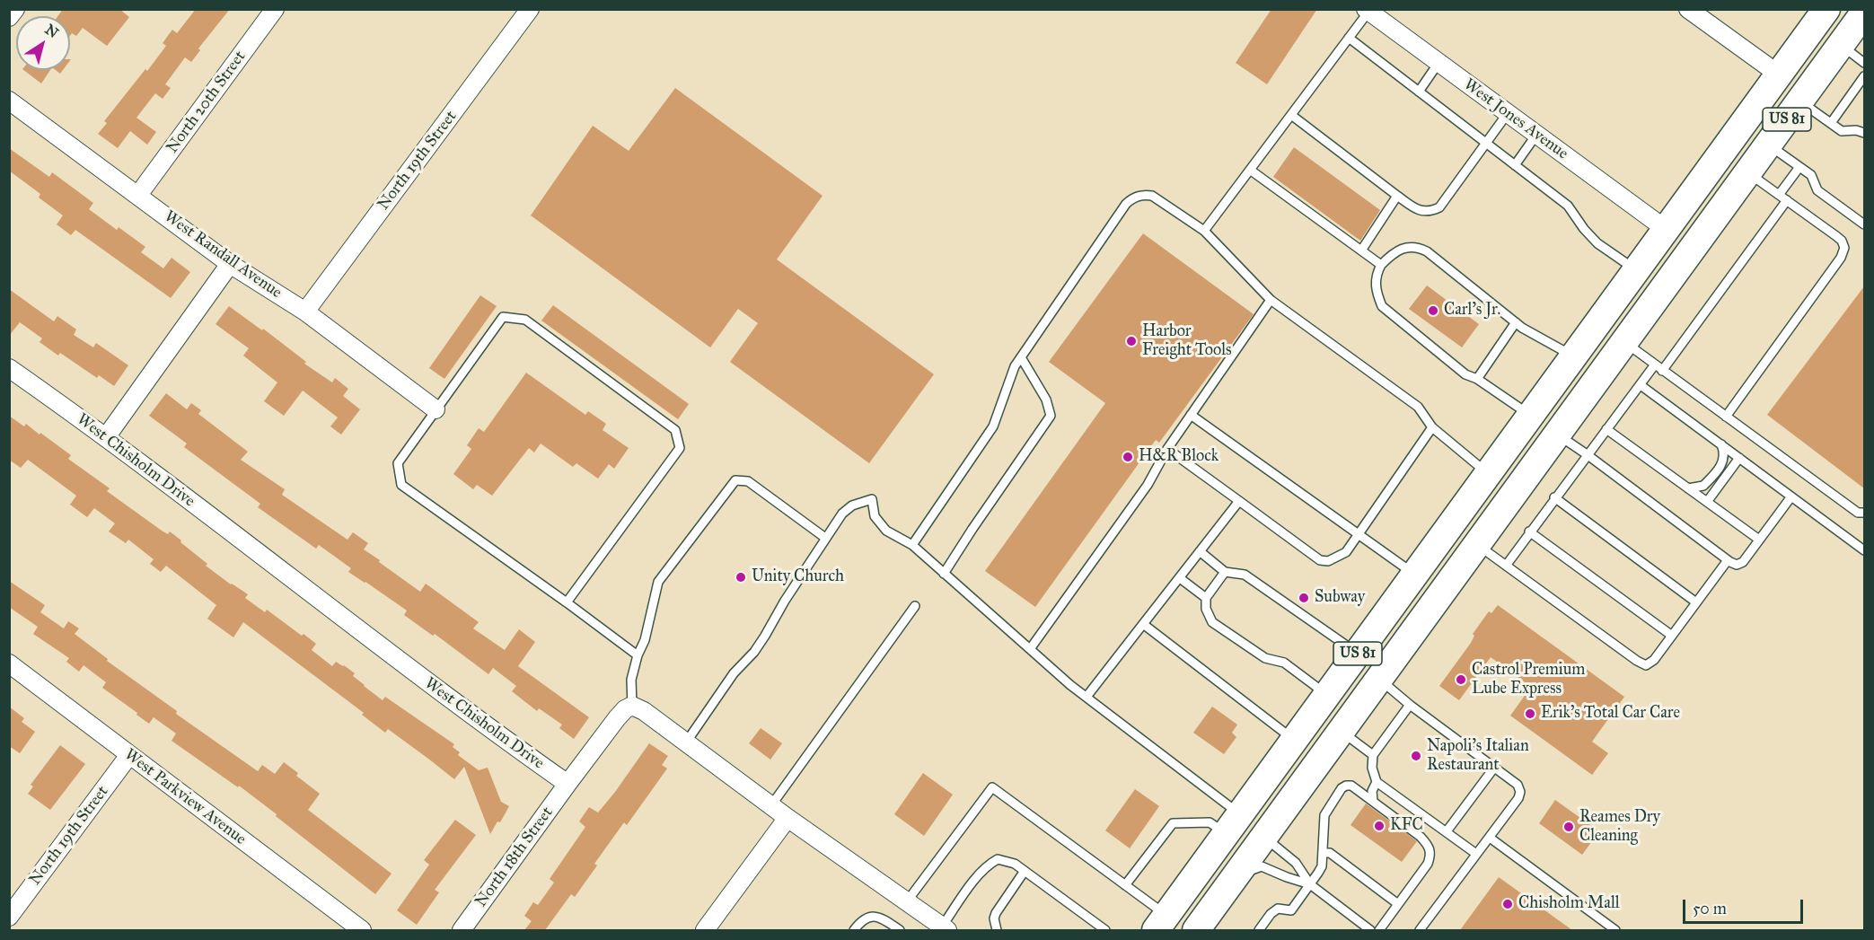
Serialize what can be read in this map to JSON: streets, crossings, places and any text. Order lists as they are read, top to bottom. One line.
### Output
{"streets":{"main road":["US 81"],"street":["North 20th Street","West Jones Avenue","North 19th Street","West Randall Avenue","West Chisholm Drive","West Parkview Avenue","North 18th Street"]},"crossings":[["North 20th Street","West Randall Avenue"],["West Jones Avenue","US 81"],["North 19th Street","West Randall Avenue"],["North 19th Street","West Parkview Avenue"],["West Chisholm Drive","North 18th Street"]],"places":["Carl's Jr.","Harbor Freight Tools","H&R Block","Unity Church","Subway","Castrol Premium Lube Express","Erik's Total Car Care","Napoli's Italian Restaurant","KFC","Reames Dry Cleaning","Chisholm Mall"],"scale_bar":"50 m","north":"top right"}
